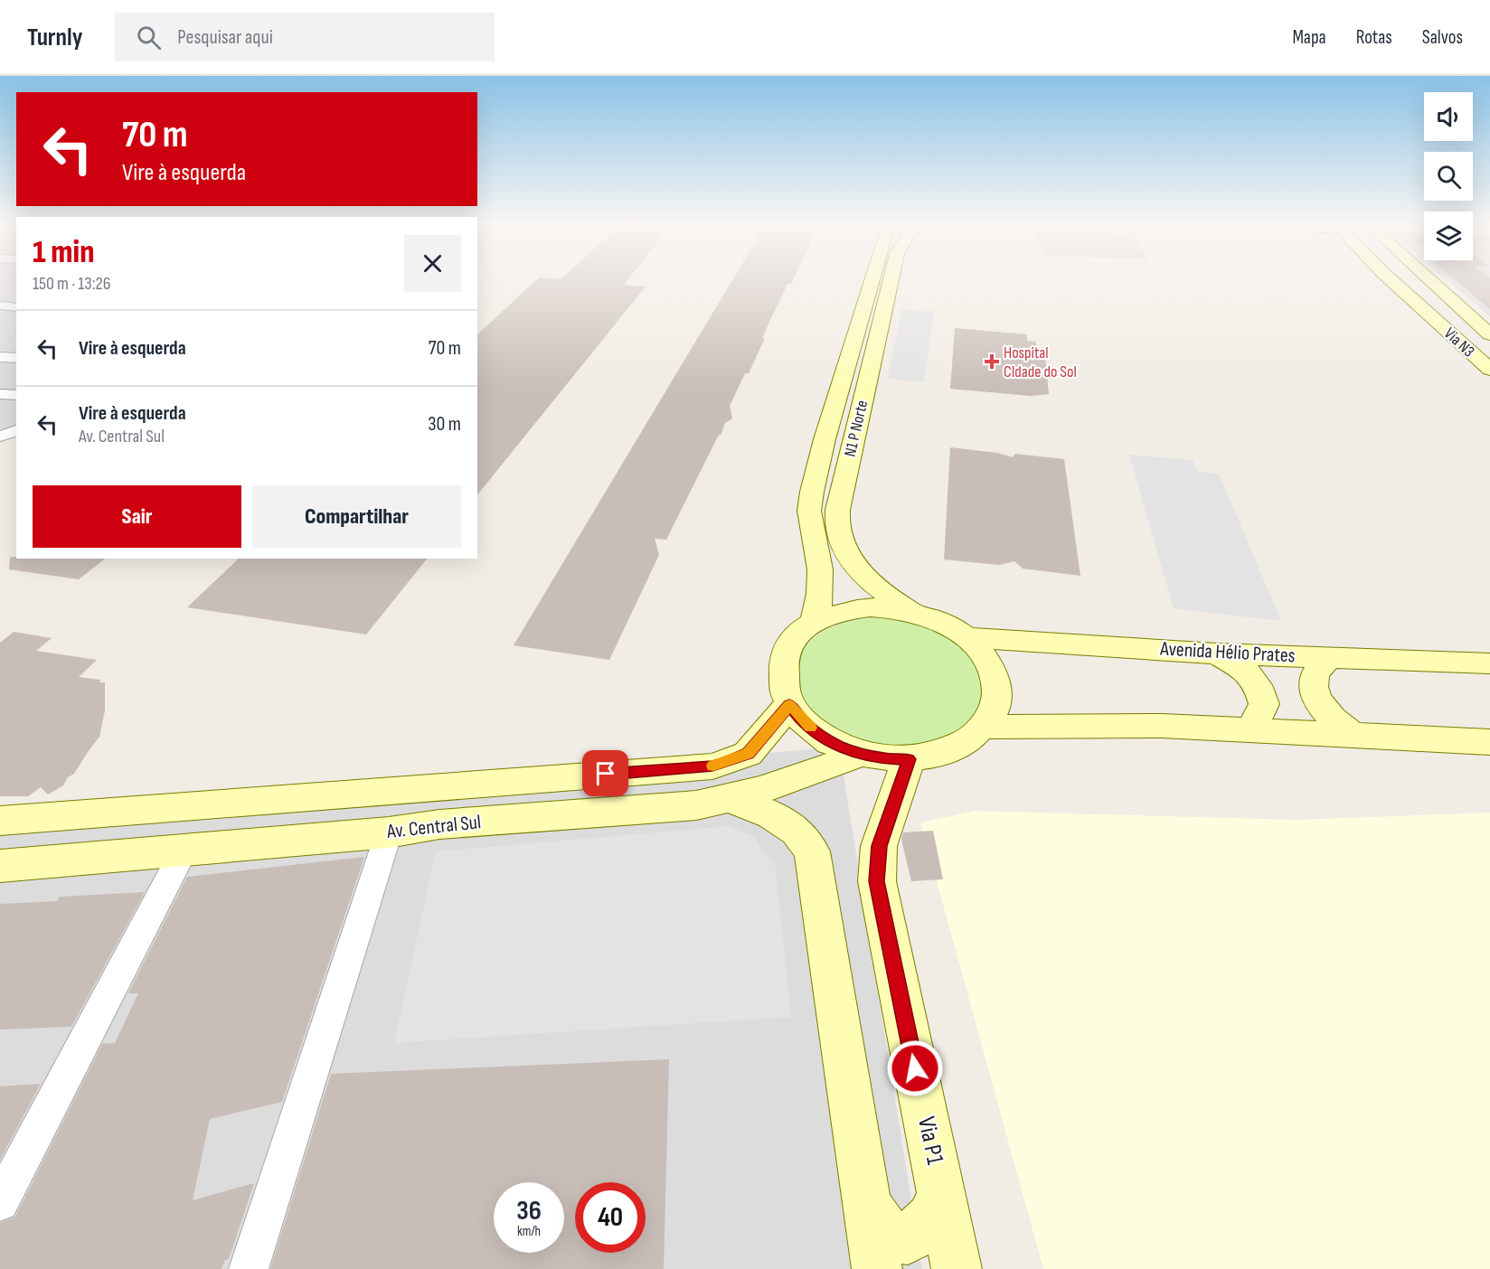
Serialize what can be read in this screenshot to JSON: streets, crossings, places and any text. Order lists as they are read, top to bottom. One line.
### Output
{"streets":{"main road":["N1 P Norte","Avenida Hélio Prates","Av. Central Sul","Via P1"]},"crossings":[["N1 P Norte","Avenida Hélio Prates"],["N1 P Norte","Av. Central Sul"],["N1 P Norte","Via P1"],["Avenida Hélio Prates","Av. Central Sul"],["Avenida Hélio Prates","Via P1"],["Av. Central Sul","Via P1"]],"places":{"health":["Hospital CIdade do Sol"]},"page":{"header":"Turnly","search":"Pesquisar aqui","nav":["Mapa","Rotas","Salvos"],"turn":["70 m","Vire à esquerda"],"heading":["1 min","150 m · 13:26"],"list":[{"name":"Vire à esquerda","value":"70 m"},{"name":"Vire à esquerda","note":"Av. Central Sul","value":"30 m"}],"buttons":["Sair","Compartilhar"],"speed":"36 km/h","limit":"40"}}
